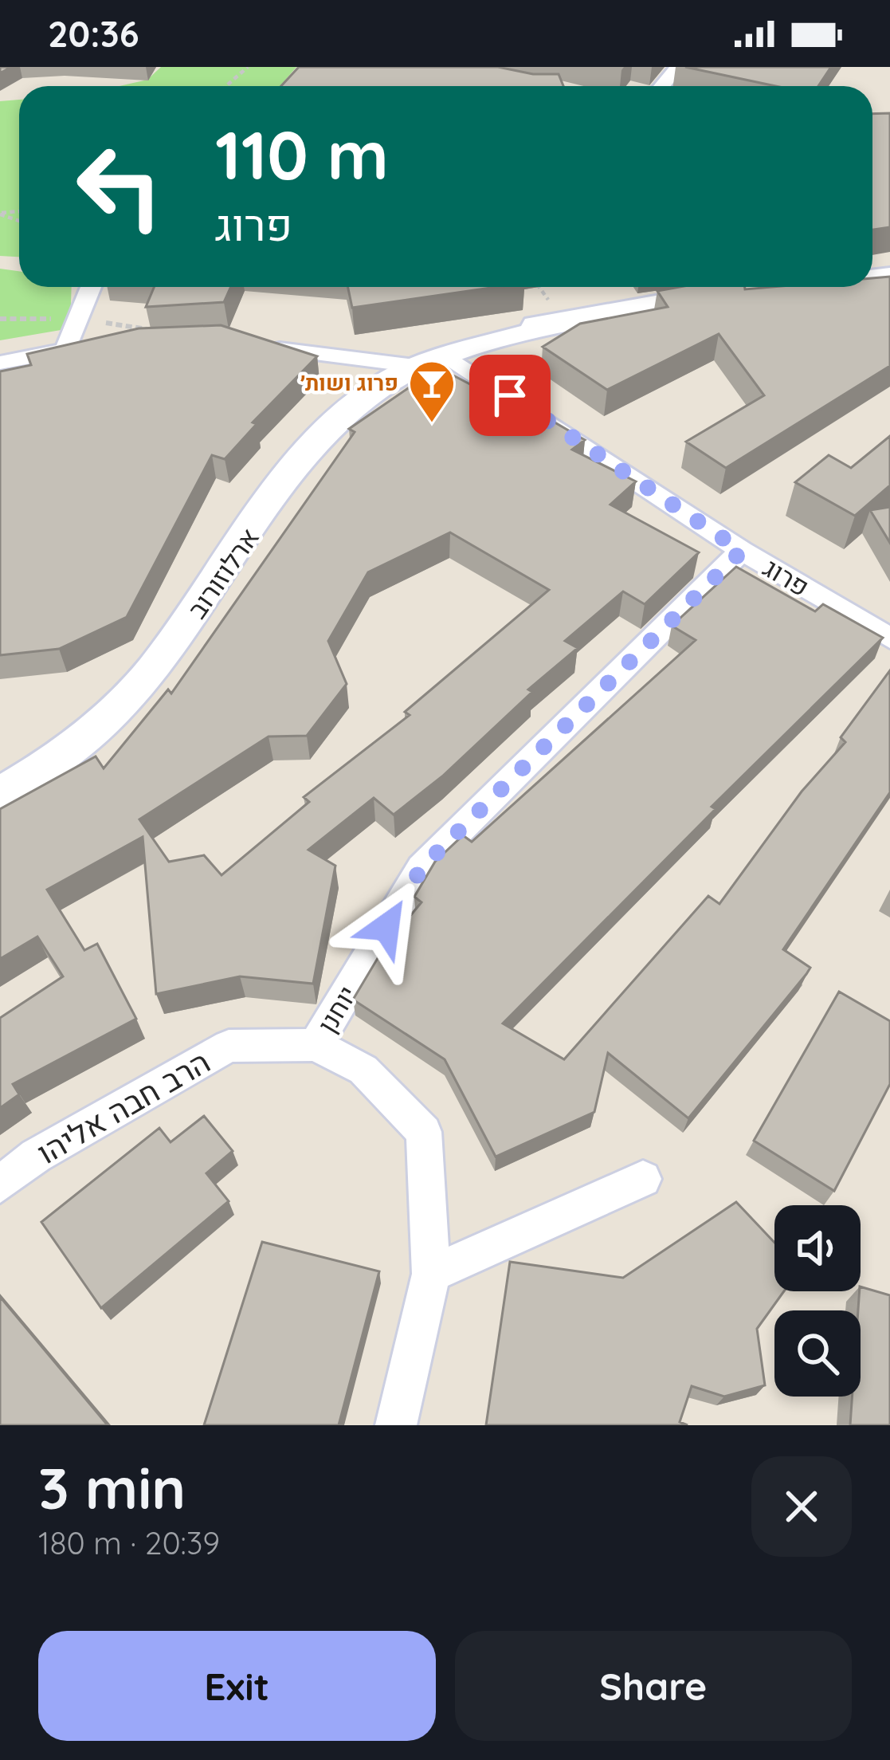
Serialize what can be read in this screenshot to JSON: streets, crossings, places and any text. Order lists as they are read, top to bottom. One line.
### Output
{"streets":{"street":["ארלוזורוב","פרוג","יוחנן","הרב חבה אליהו"]},"crossings":[["ארלוזורוב","פרוג"],["פרוג","יוחנן"],["יוחנן","הרב חבה אליהו"]],"places":{"bar":["פרוג ושות׳"]},"page":{"status":"20:36","turn":["110 m","פרוג"],"heading":["3 min","180 m · 20:39"],"buttons":["Exit","Share"]}}
